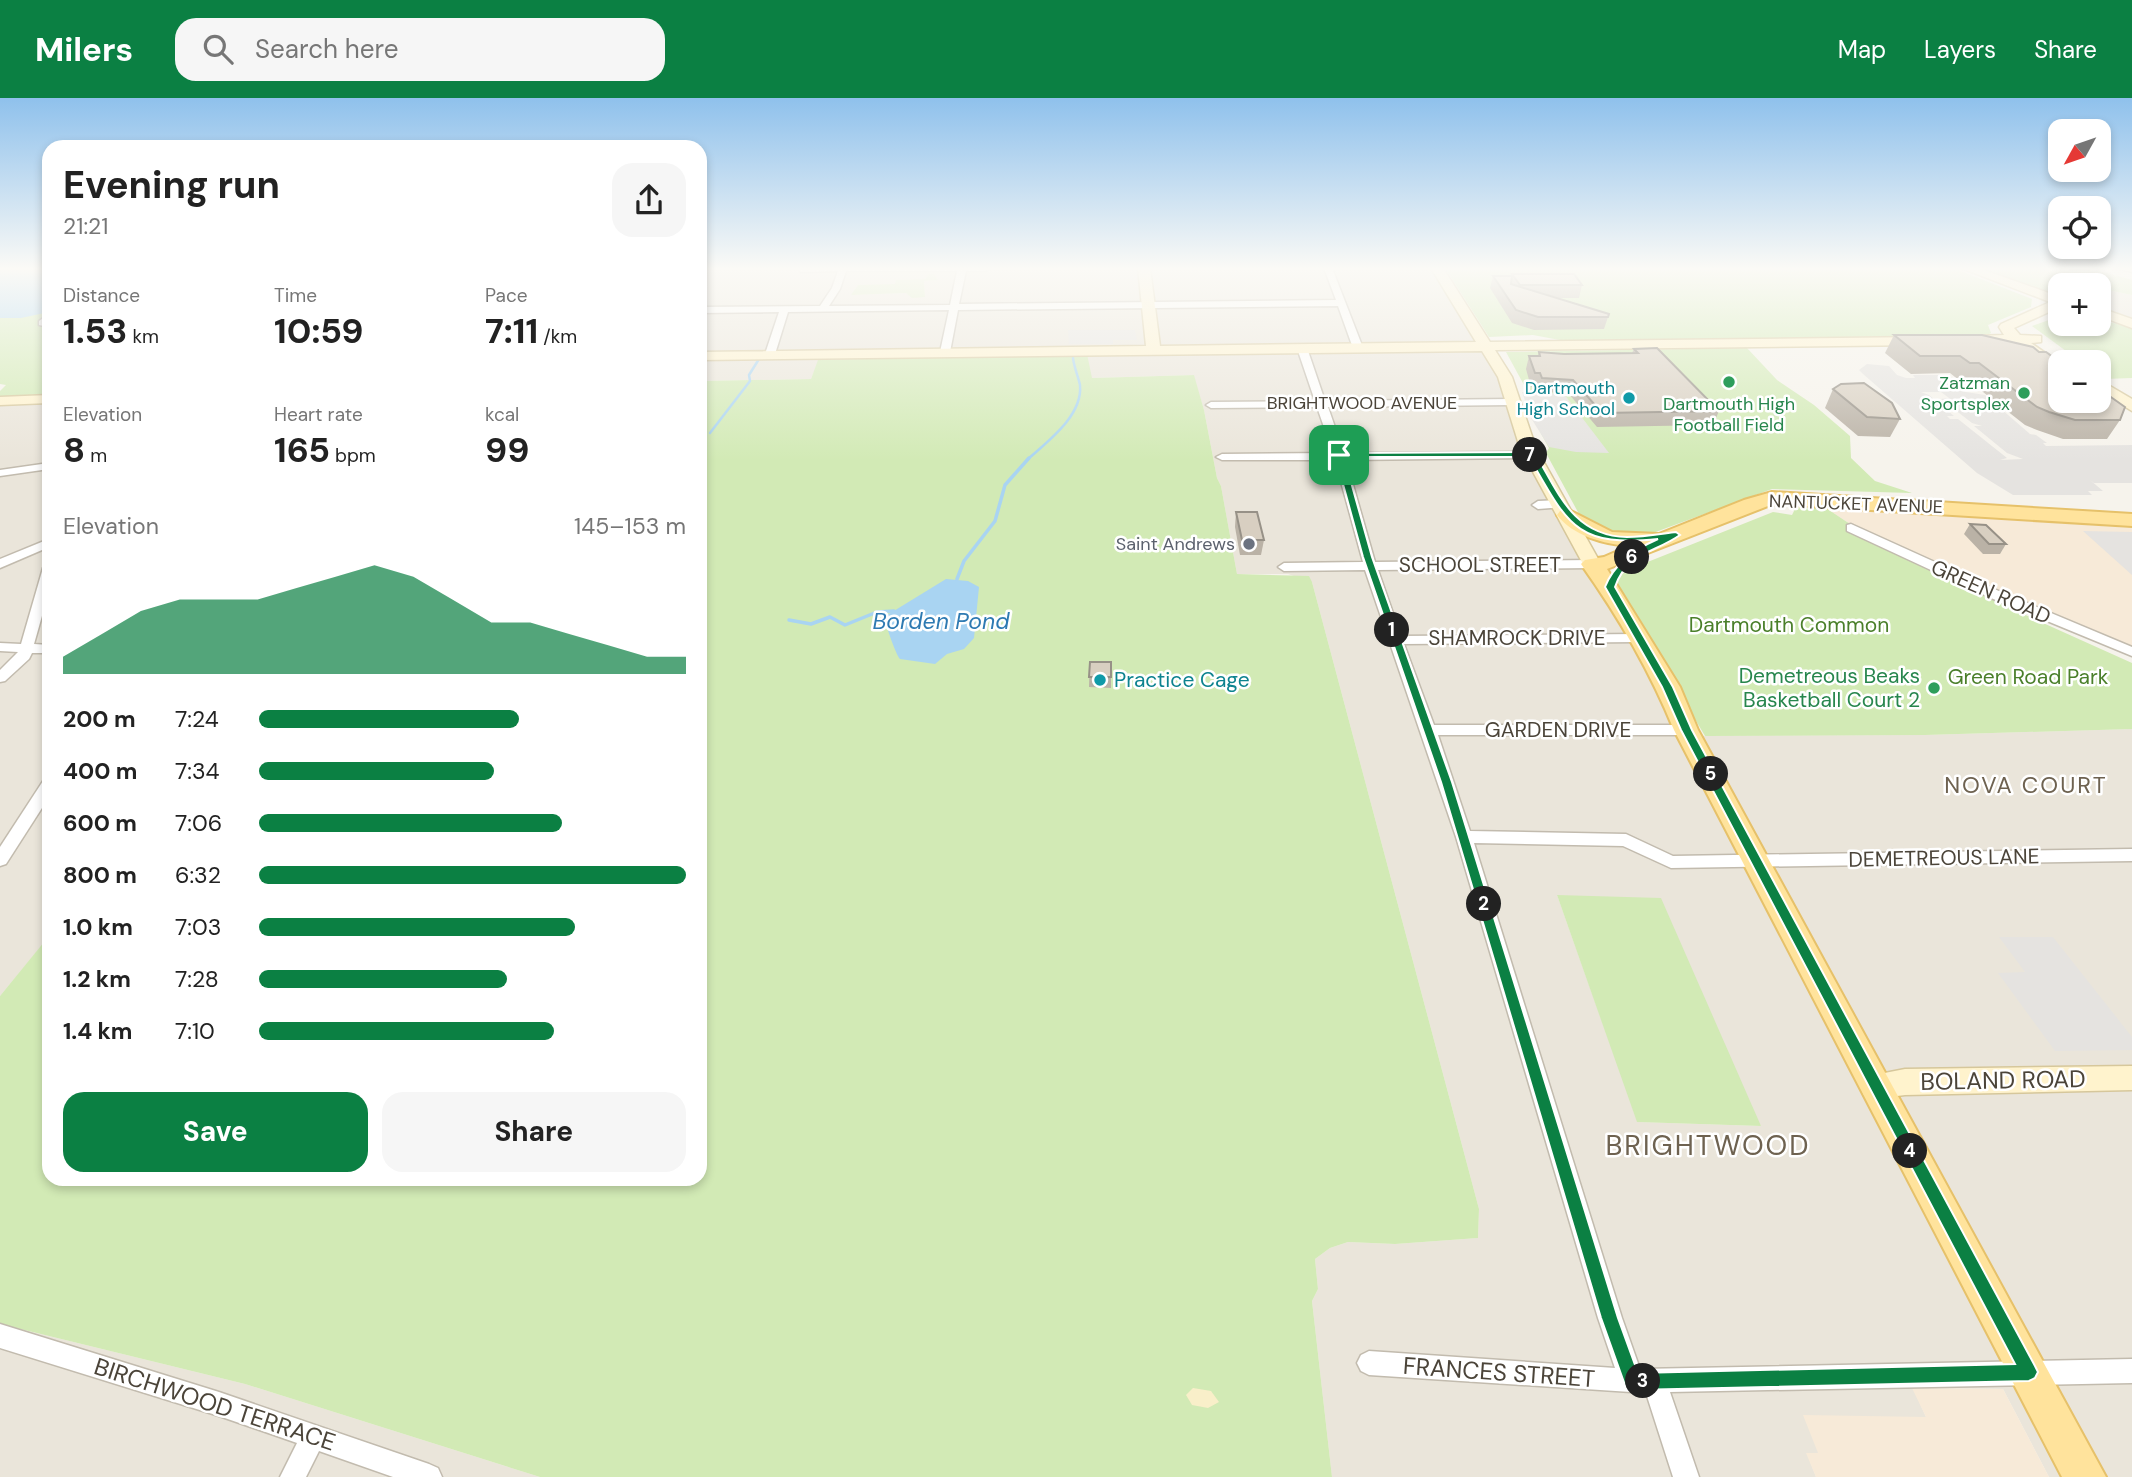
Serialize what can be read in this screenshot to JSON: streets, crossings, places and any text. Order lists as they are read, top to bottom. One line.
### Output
{"streets":{"main road":["NANTUCKET AVENUE","BOLAND ROAD"],"street":["BRIGHTWOOD AVENUE","SCHOOL STREET","GREEN ROAD","SHAMROCK DRIVE","GARDEN DRIVE","DEMETREOUS LANE","FRANCES STREET","BIRCHWOOD TERRACE"]},"crossings":[["NANTUCKET AVENUE","SCHOOL STREET"]],"districts":["NOVA COURT","BRIGHTWOOD"],"water":["Borden Pond"],"parks":["Dartmouth Common","Green Road Park"],"places":["Dartmouth High Football Field","Zatzman Sportsplex","Dartmouth High School","Saint Andrews","Practice Cage","Demetreous Beaks Basketball Court 2"],"north":"bottom left","page":{"header":"Milers","search":"Search here","nav":["Map","Layers","Share"],"map_buttons":["+","−"],"heading":["Evening run","21:21"],"stats":[["Distance","1.53 km"],["Time","10:59"],["Pace","7:11 /km"],["Elevation","8 m"],["Heart rate","165 bpm"],["kcal","99"]],"pins":["7","6","1","5","2","4","3"],"chart":["Elevation","145–153 m"],"list":[{"name":"200 m","note":"7:24"},{"name":"400 m","note":"7:34"},{"name":"600 m","note":"7:06"},{"name":"800 m","note":"6:32"},{"name":"1.0 km","note":"7:03"},{"name":"1.2 km","note":"7:28"},{"name":"1.4 km","note":"7:10"}],"buttons":["Save","Share"]}}
